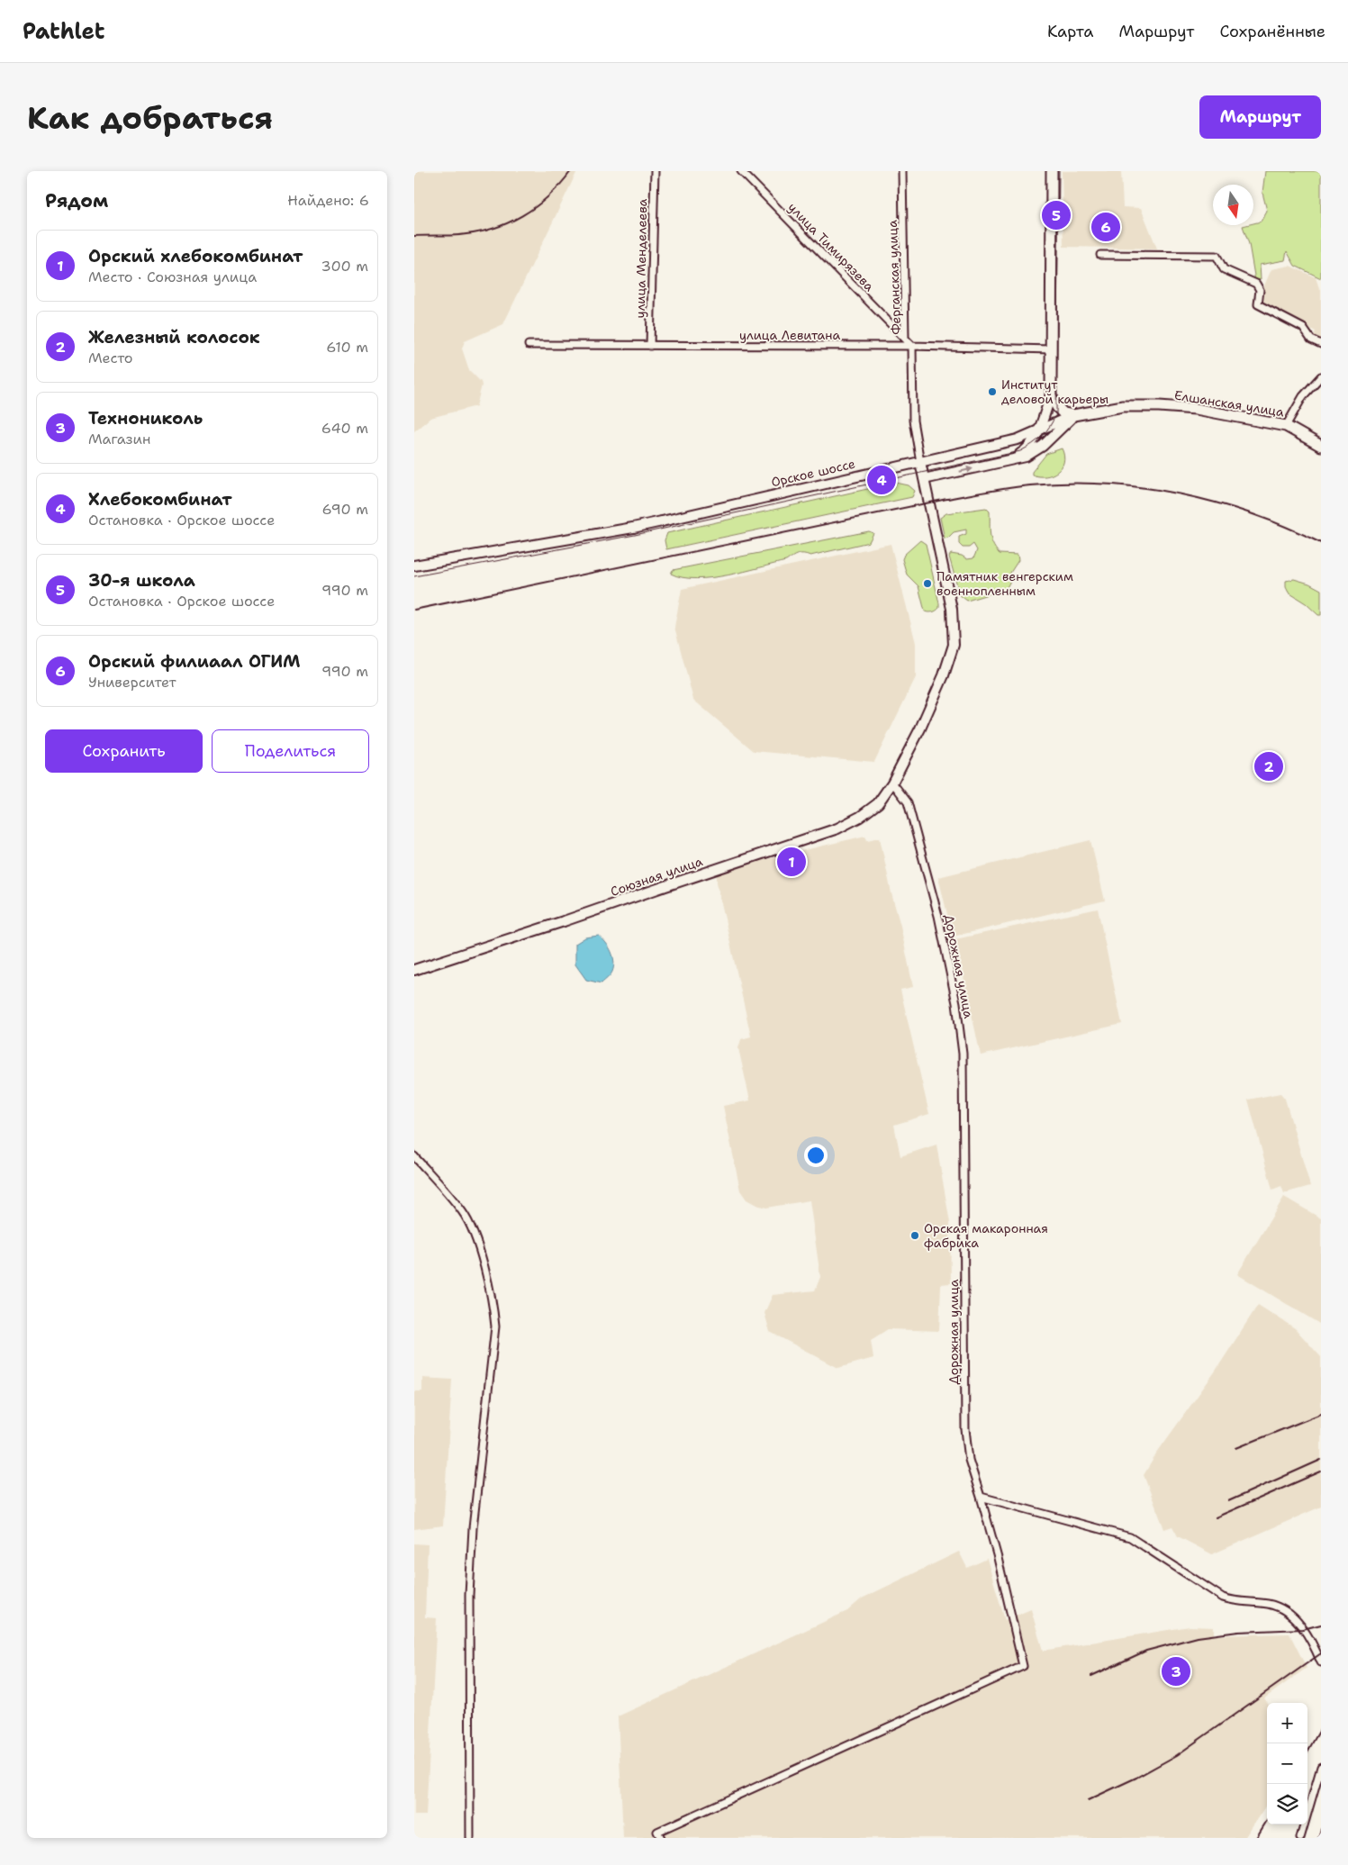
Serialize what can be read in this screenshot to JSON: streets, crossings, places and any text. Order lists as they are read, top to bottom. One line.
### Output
{"streets":{"main road":["Елшанская улица","Орское шоссе","Союзная улица"],"street":["улица Тимирязева","улица Менделеева","Ферганская улица","улица Левитана","Дорожная улица"]},"crossings":[["улица Тимирязева","Ферганская улица"],["улица Менделеева","улица Левитана"],["Ферганская улица","улица Левитана"],["Ферганская улица","Орское шоссе"],["Ферганская улица","Союзная улица"],["Елшанская улица","Орское шоссе"],["Орское шоссе","Союзная улица"],["Союзная улица","Дорожная улица"]],"places":["Институт деловой карьеры","Памятник венгерским военнопленным","Орская макаронная фабрика"],"north":"bottom","page":{"header":"Pathlet","nav":["Карта","Маршрут","Сохранённые"],"buttons":["Маршрут",["Сохранить","Поделиться"]],"title":"Как добраться","heading":["Рядом","Найдено: 6"],"pins":["5","6","4","2","1","3"],"list":[{"mark":"1","name":"Орский хлебокомбинат","note":"Место · Союзная улица","value":"300 m"},{"mark":"2","name":"Железный колосок","note":"Место","value":"610 m"},{"mark":"3","name":"Технониколь","note":"Магазин","value":"640 m"},{"mark":"4","name":"Хлебокомбинат","note":"Остановка · Орское шоссе","value":"690 m"},{"mark":"5","name":"30-я школа","note":"Остановка · Орское шоссе","value":"990 m"},{"mark":"6","name":"Орский филиаал ОГИМ","note":"Университет","value":"990 m"}],"map_buttons":["+","−"]}}
